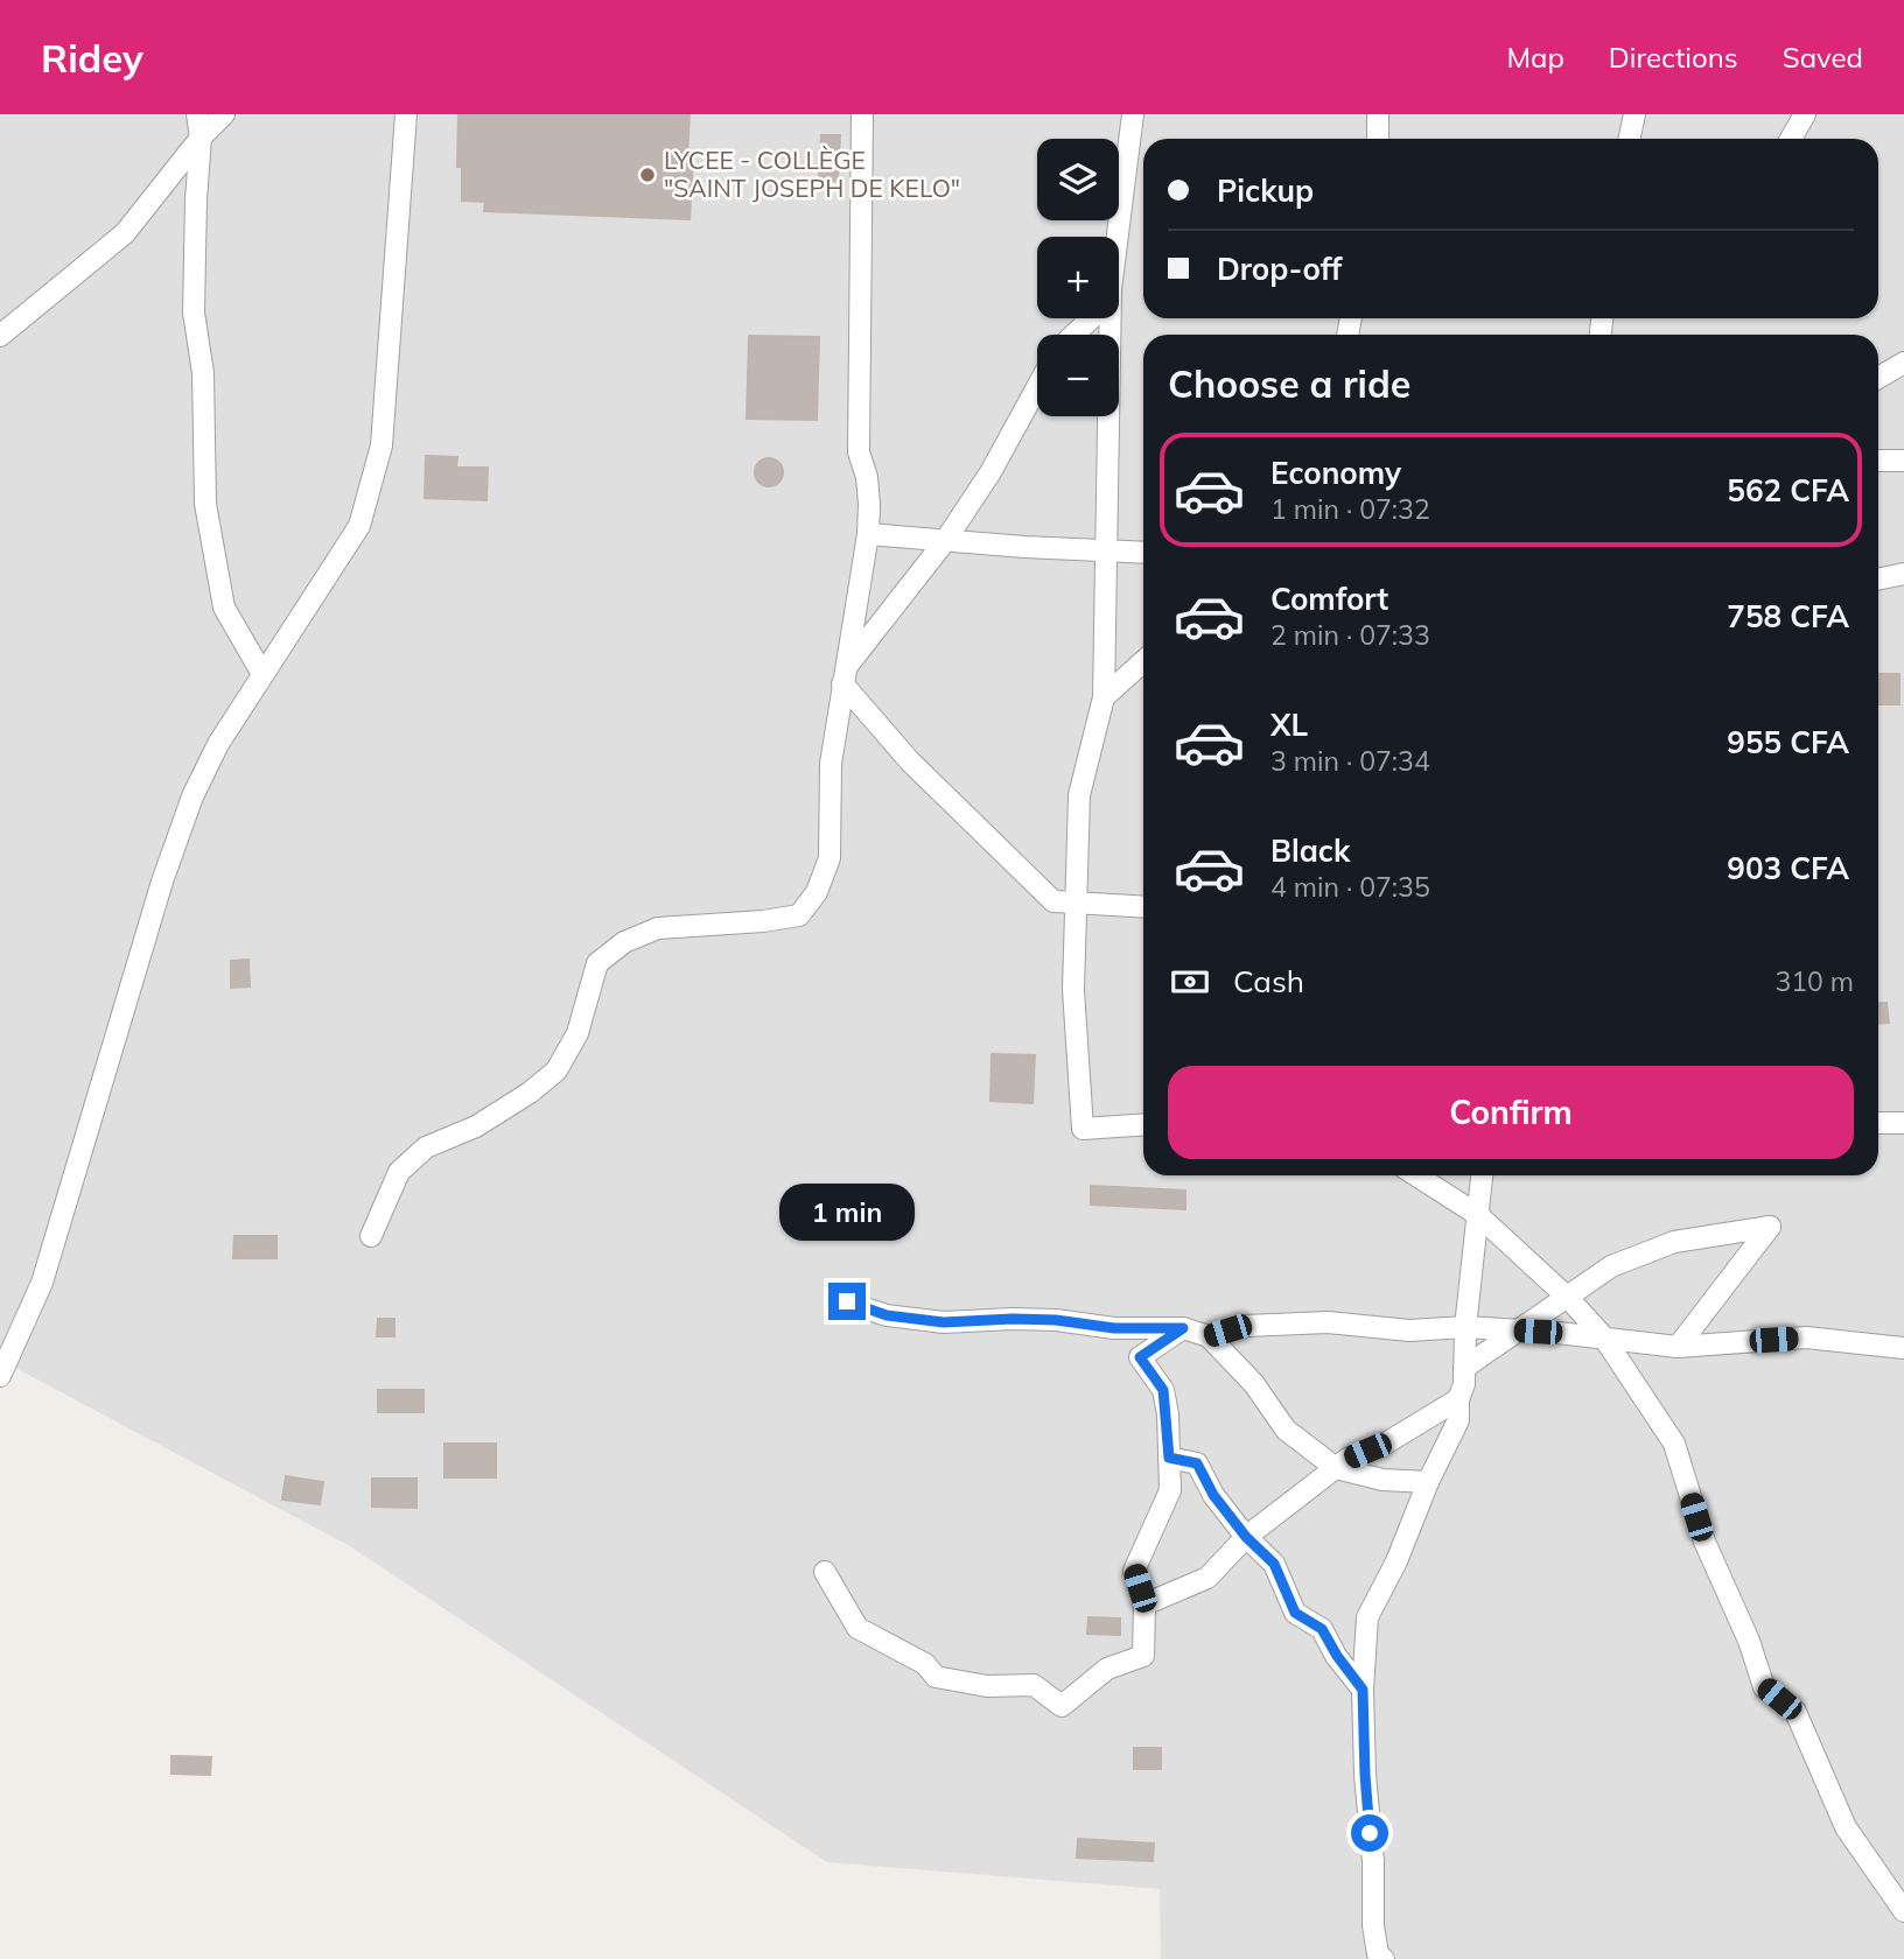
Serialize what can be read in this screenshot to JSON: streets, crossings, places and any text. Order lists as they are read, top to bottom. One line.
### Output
{"places":["LYCEE - COLLÈGE \"SAINT JOSEPH DE KELO\""],"page":{"header":"Ridey","nav":["Map","Directions","Saved"],"map_buttons":["+","−"],"banner":["Pickup","Drop-off"],"heading":"Choose a ride","list":[{"name":"Economy","note":"1 min · 07:32","value":"562 CFA"},{"name":"Comfort","note":"2 min · 07:33","value":"758 CFA"},{"name":"XL","note":"3 min · 07:34","value":"955 CFA"},{"name":"Black","note":"4 min · 07:35","value":"903 CFA"}],"pay":["Cash","310 m"],"buttons":"Confirm","bubble":"1 min"}}
